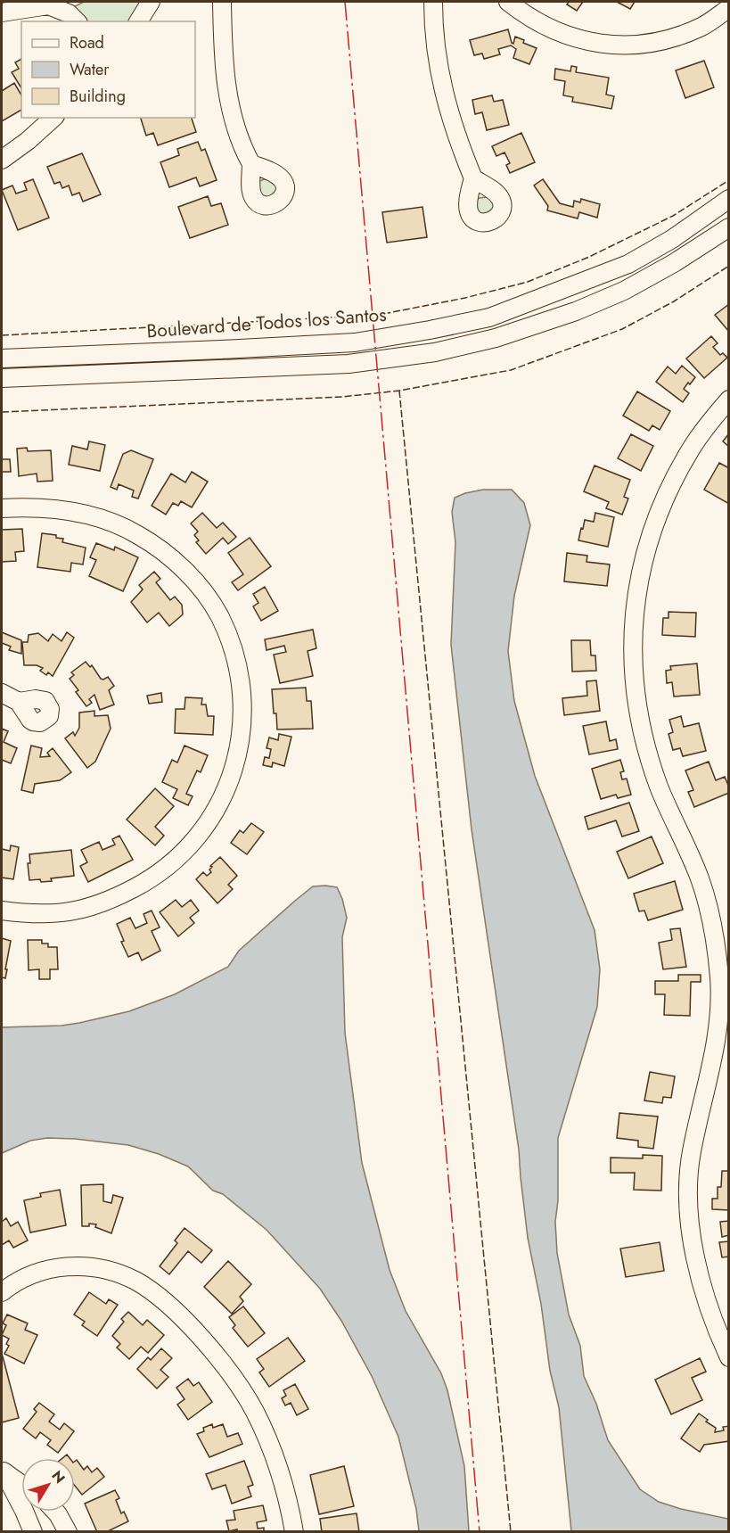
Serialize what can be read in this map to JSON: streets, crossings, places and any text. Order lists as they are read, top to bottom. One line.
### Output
{"streets":{"street":["Boulevard de Todos los Santos"]},"legend":["Road","Water","Building"],"north":"top right"}
